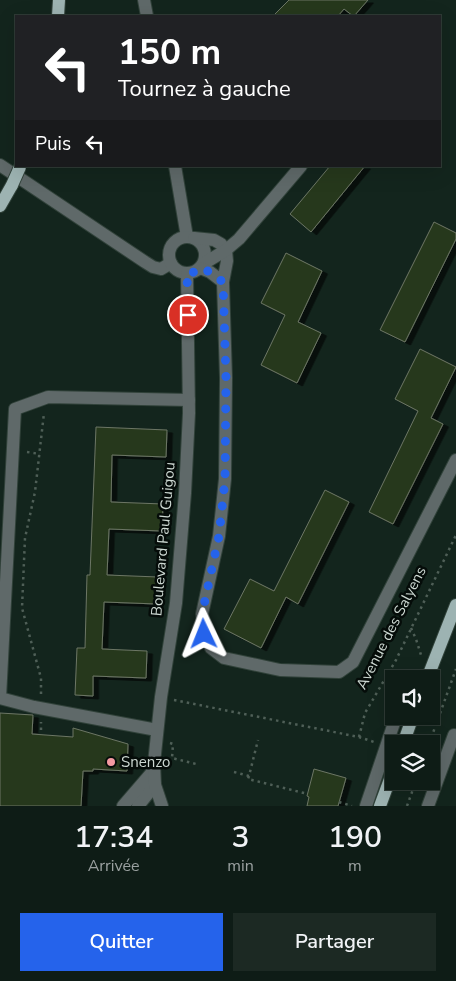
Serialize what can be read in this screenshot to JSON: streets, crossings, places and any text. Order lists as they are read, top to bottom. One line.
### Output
{"streets":{"street":["Boulevard Paul Guigou"],"path":["Avenue des Salyens"]},"places":["Snenzo"],"page":{"turn":["150 m","Tournez à gauche"],"then":"Puis","eta":["17:34","Arrivée","3","min","190","m"],"buttons":["Quitter","Partager"]}}
